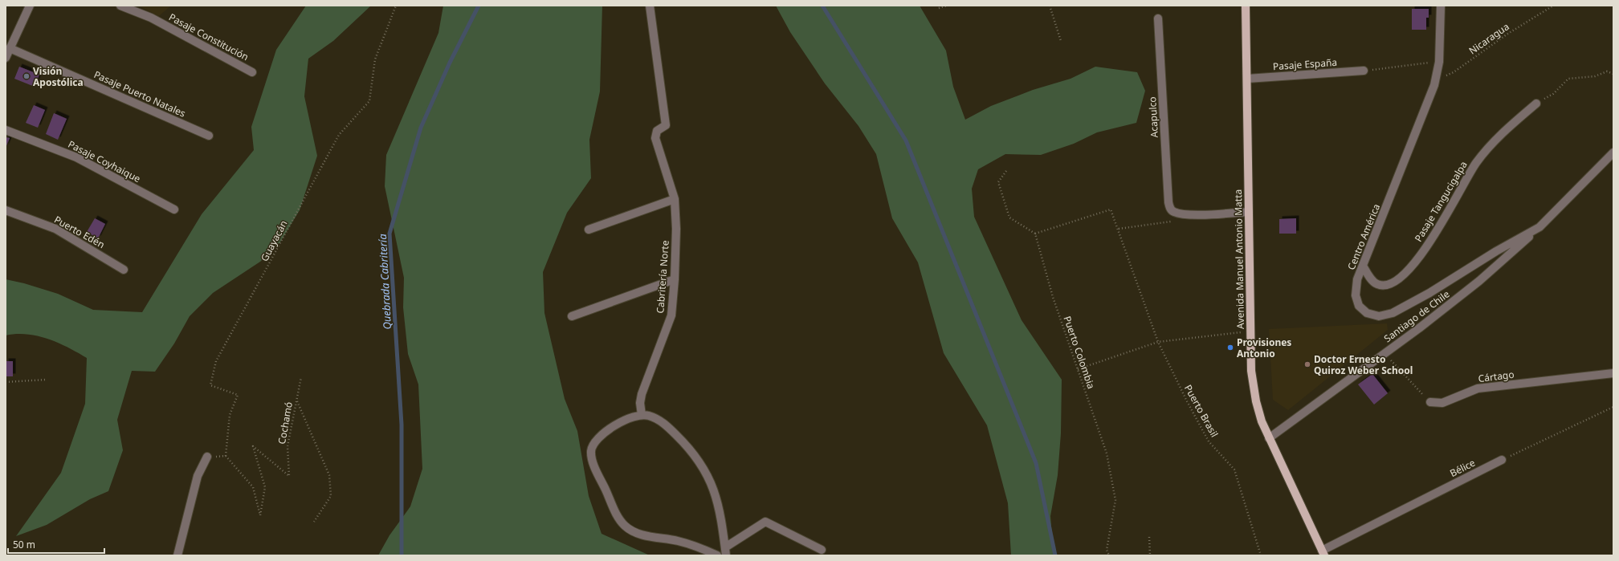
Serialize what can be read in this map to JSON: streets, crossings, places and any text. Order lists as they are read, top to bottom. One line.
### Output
{"streets":{"main road":["Avenida Manuel Antonio Matta"],"street":["Pasaje Constitución","Pasaje España","Pasaje Puerto Natales","Acapulco","Pasaje Coyhaique","Pasaje Tangucigalpa","Puerto Edén","Centro América","Cabritería Norte","Santiago de Chile","Cártago","Bélice"],"path":["Nicaragua","Guayacán","Puerto Colombia","Puerto Brasil","Cochamó"]},"crossings":[["Nicaragua","Centro América"],["Pasaje España","Avenida Manuel Antonio Matta"],["Pasaje Tangucigalpa","Centro América"],["Centro América","Santiago de Chile"],["Guayacán","Cochamó"],["Avenida Manuel Antonio Matta","Santiago de Chile"],["Avenida Manuel Antonio Matta","Bélice"],["Puerto Colombia","Puerto Brasil"]],"water":["Quebrada Cabritería"],"places":["Visión Apostólica","Provisiones Antonio","Doctor Ernesto Quiroz Weber School"],"scale_bar":"50 m"}
